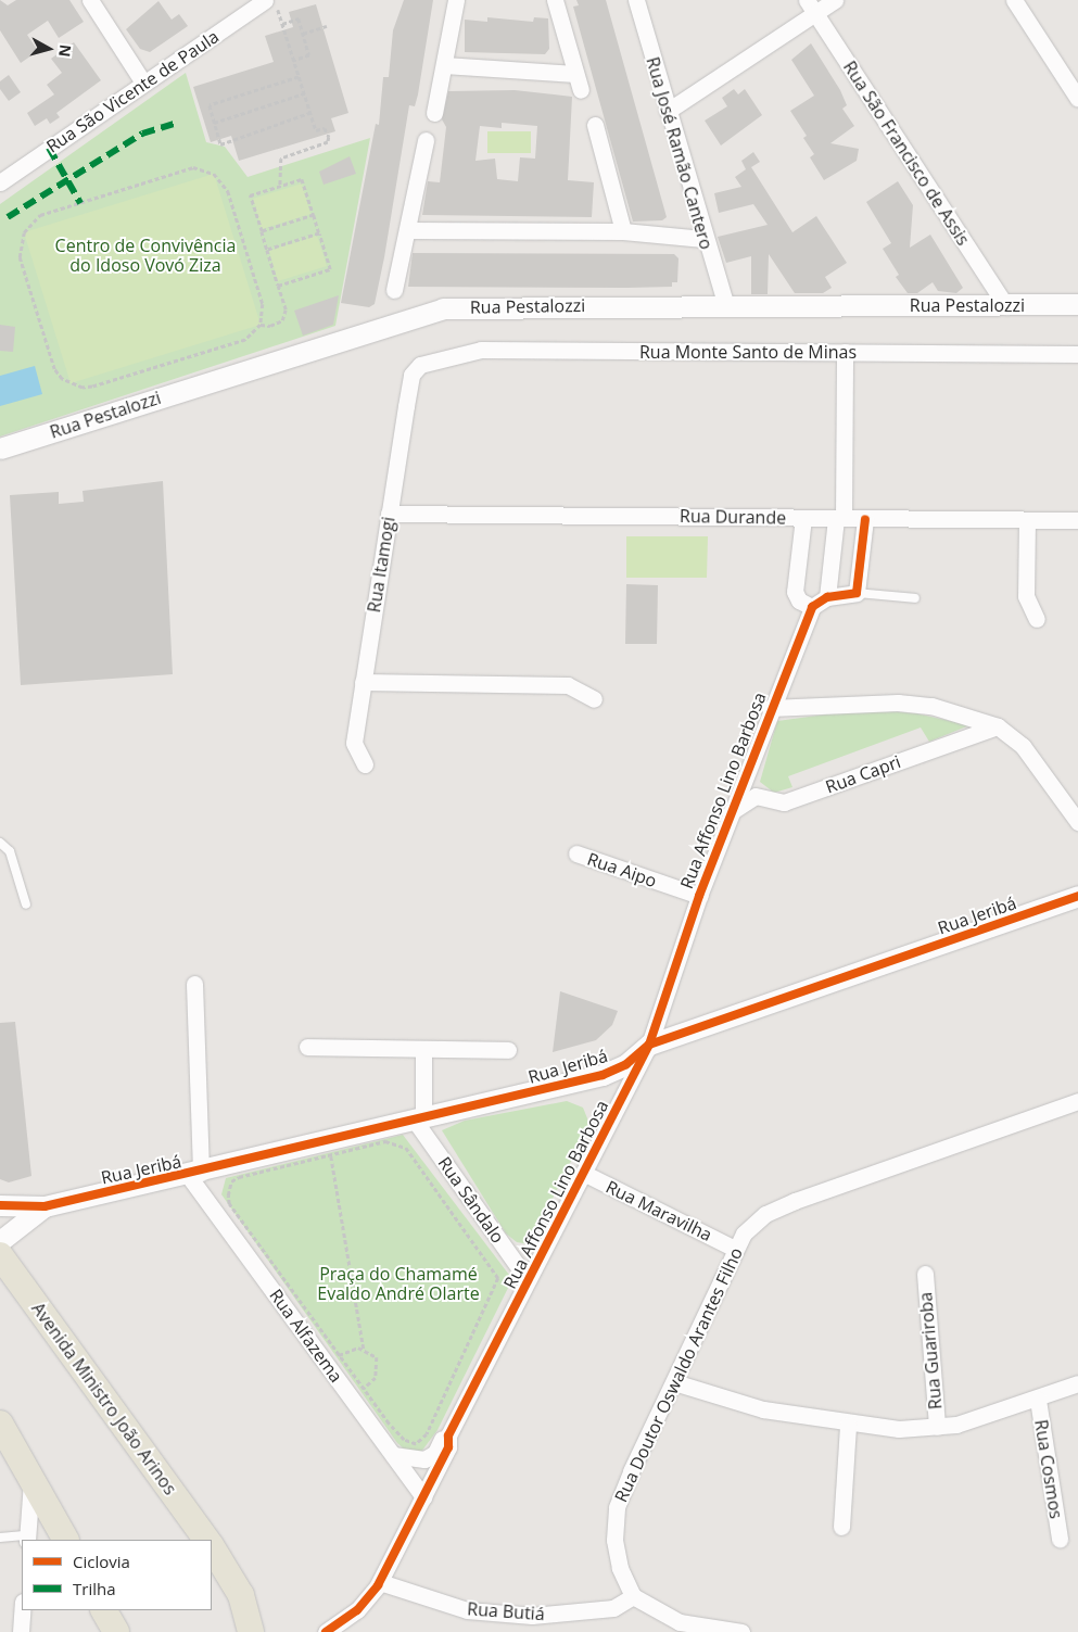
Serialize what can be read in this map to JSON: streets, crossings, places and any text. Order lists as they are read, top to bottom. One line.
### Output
{"streets":{"main road":["Avenida Ministro João Arinos"],"street":["Rua São Vicente de Paula","Rua José Ramão Cantero","Rua São Francisco de Assis","Rua Pestalozzi","Rua Monte Santo de Minas","Rua Durande","Rua Itamogi","Rua Capri","Rua Affonso Lino Barbosa","Rua Aipo","Rua Jeribá","Rua Sândalo","Rua Maravilha","Rua Alfazema","Rua Guariroba","Rua Doutor Oswaldo Arantes Filho","Rua Cosmos","Rua Butiá"]},"crossings":[["Rua José Ramão Cantero","Rua Pestalozzi"],["Rua São Francisco de Assis","Rua Pestalozzi"],["Rua Monte Santo de Minas","Rua Itamogi"],["Rua Durande","Rua Itamogi"],["Rua Capri","Rua Affonso Lino Barbosa"],["Rua Affonso Lino Barbosa","Rua Aipo"],["Rua Affonso Lino Barbosa","Rua Jeribá"],["Rua Affonso Lino Barbosa","Rua Sândalo"],["Rua Affonso Lino Barbosa","Rua Maravilha"],["Rua Affonso Lino Barbosa","Rua Alfazema"],["Rua Affonso Lino Barbosa","Rua Butiá"],["Rua Jeribá","Rua Sândalo"],["Rua Jeribá","Rua Alfazema"],["Rua Maravilha","Rua Doutor Oswaldo Arantes Filho"],["Rua Doutor Oswaldo Arantes Filho","Rua Butiá"]],"parks":["Centro de Convivência do Idoso Vovó Ziza","Praça do Chamamé Evaldo André Olarte"],"legend":["Ciclovia","Trilha"],"north":"right"}
